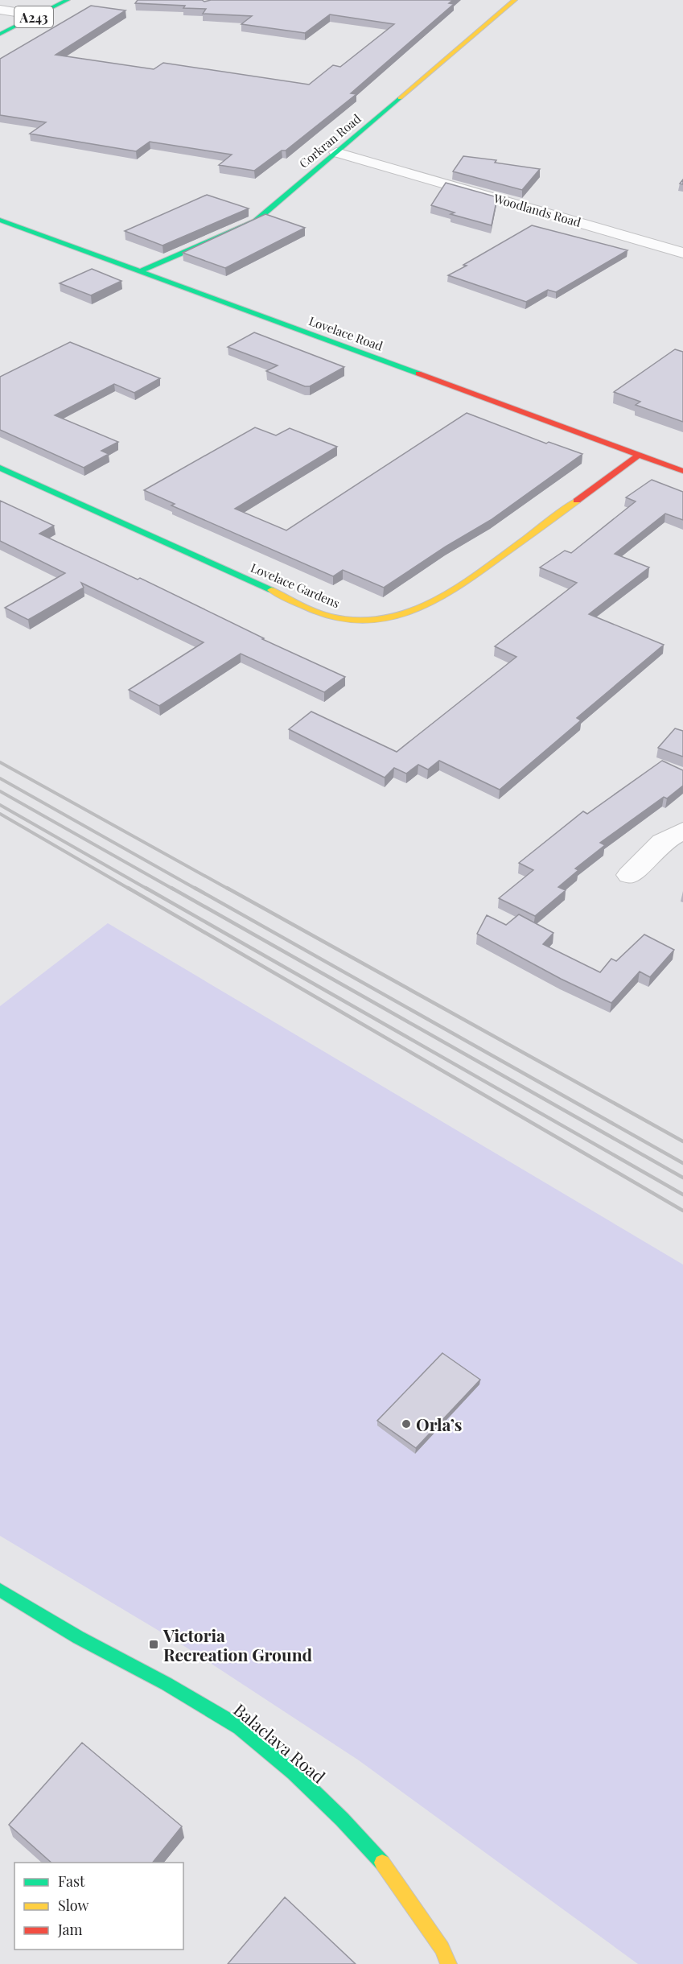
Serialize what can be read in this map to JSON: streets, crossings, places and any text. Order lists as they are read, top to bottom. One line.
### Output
{"streets":{"street":["A243","Corkran Road","Woodlands Road","Lovelace Road","Lovelace Gardens","Balaclava Road"]},"crossings":[["Corkran Road","Woodlands Road"],["Corkran Road","Lovelace Road"],["Lovelace Road","Lovelace Gardens"]],"places":{"other":["Orla’s"],"transit":["Victoria Recreation Ground"]},"legend":["Fast","Slow","Jam"]}
